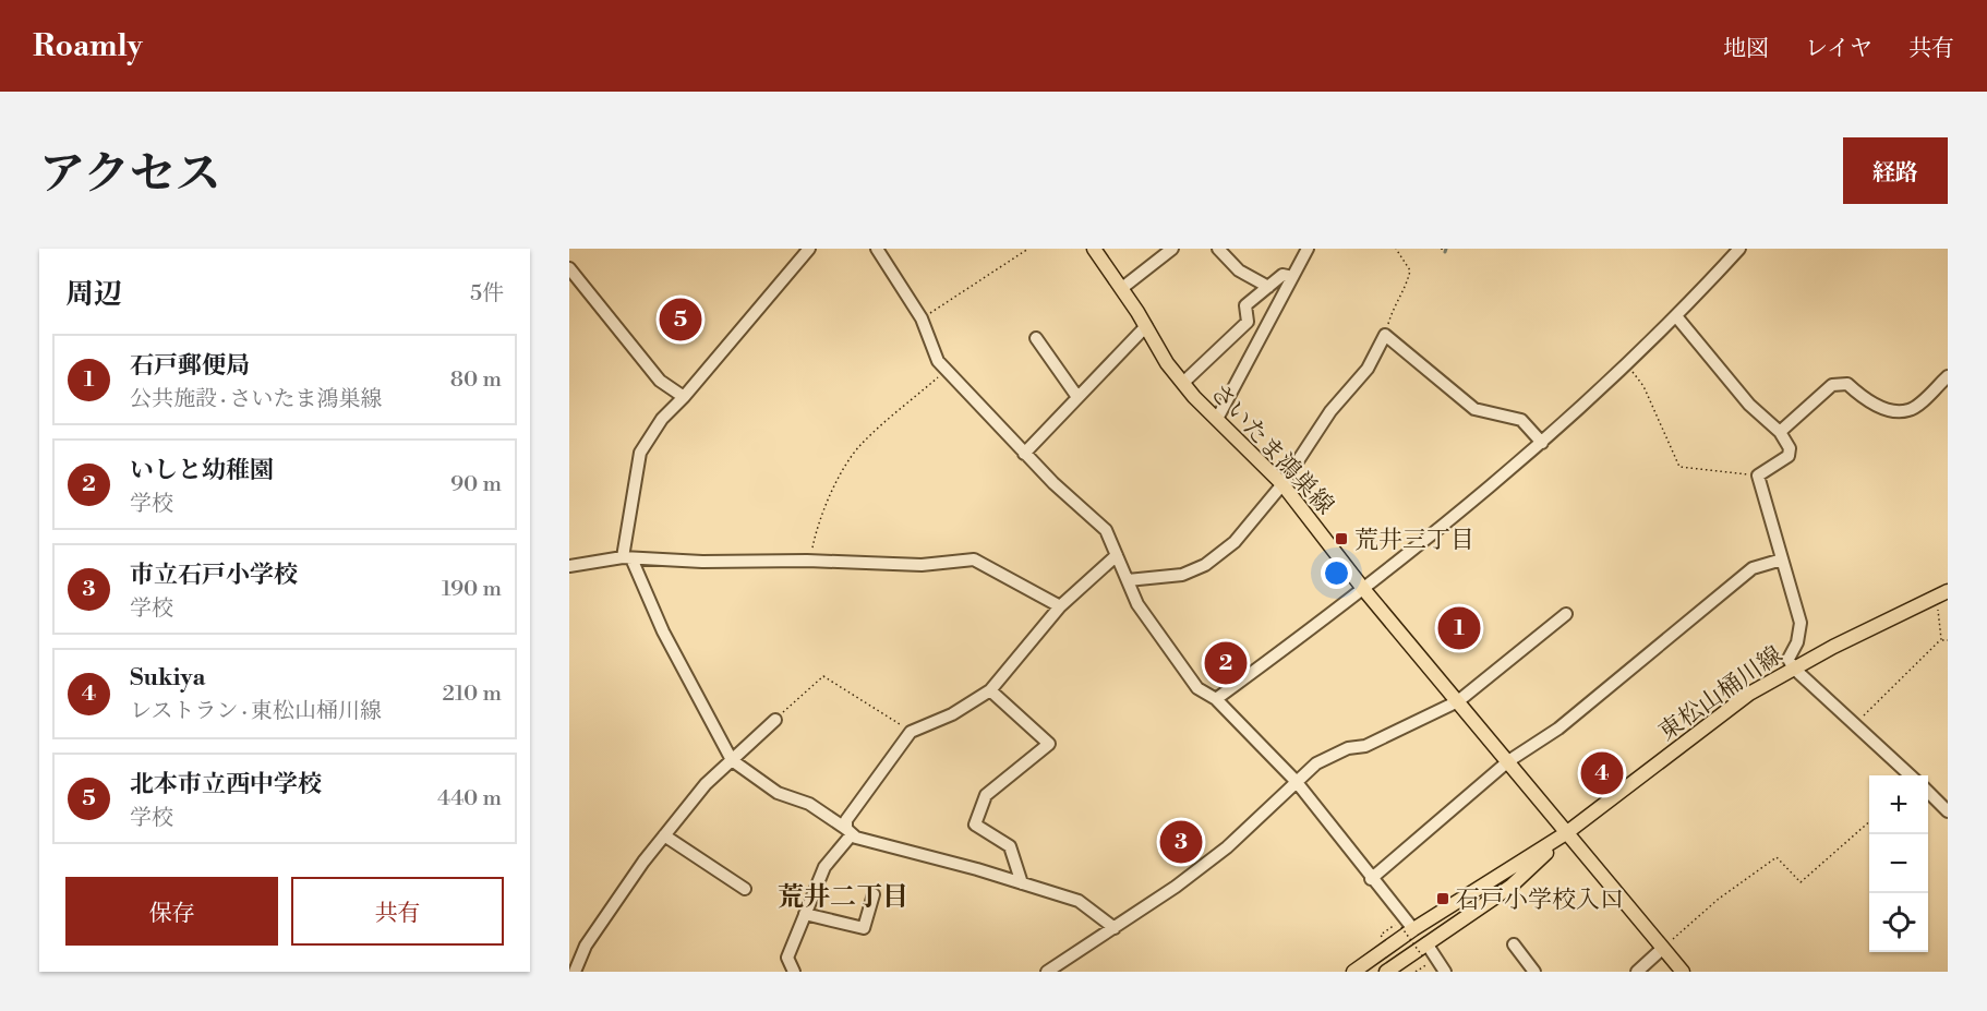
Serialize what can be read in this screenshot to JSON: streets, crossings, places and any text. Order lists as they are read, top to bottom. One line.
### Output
{"streets":{"main road":["さいたま鴻巣線","東松山桶川線"]},"crossings":[["さいたま鴻巣線","東松山桶川線"]],"districts":["荒井二丁目"],"places":{"transit":["荒井三丁目","石戸小学校入口"]},"page":{"header":"Roamly","nav":["地図","レイヤ","共有"],"title":"アクセス","buttons":["経路",["保存","共有"]],"heading":["周辺","5件"],"pins":["5","1","2","4","3"],"list":[{"mark":"1","name":"石戸郵便局","note":"公共施設 · さいたま鴻巣線","value":"80 m"},{"mark":"2","name":"いしと幼稚園","note":"学校","value":"90 m"},{"mark":"3","name":"市立石戸小学校","note":"学校","value":"190 m"},{"mark":"4","name":"Sukiya","note":"レストラン · 東松山桶川線","value":"210 m"},{"mark":"5","name":"北本市立西中学校","note":"学校","value":"440 m"}],"map_buttons":["+","−"]}}
